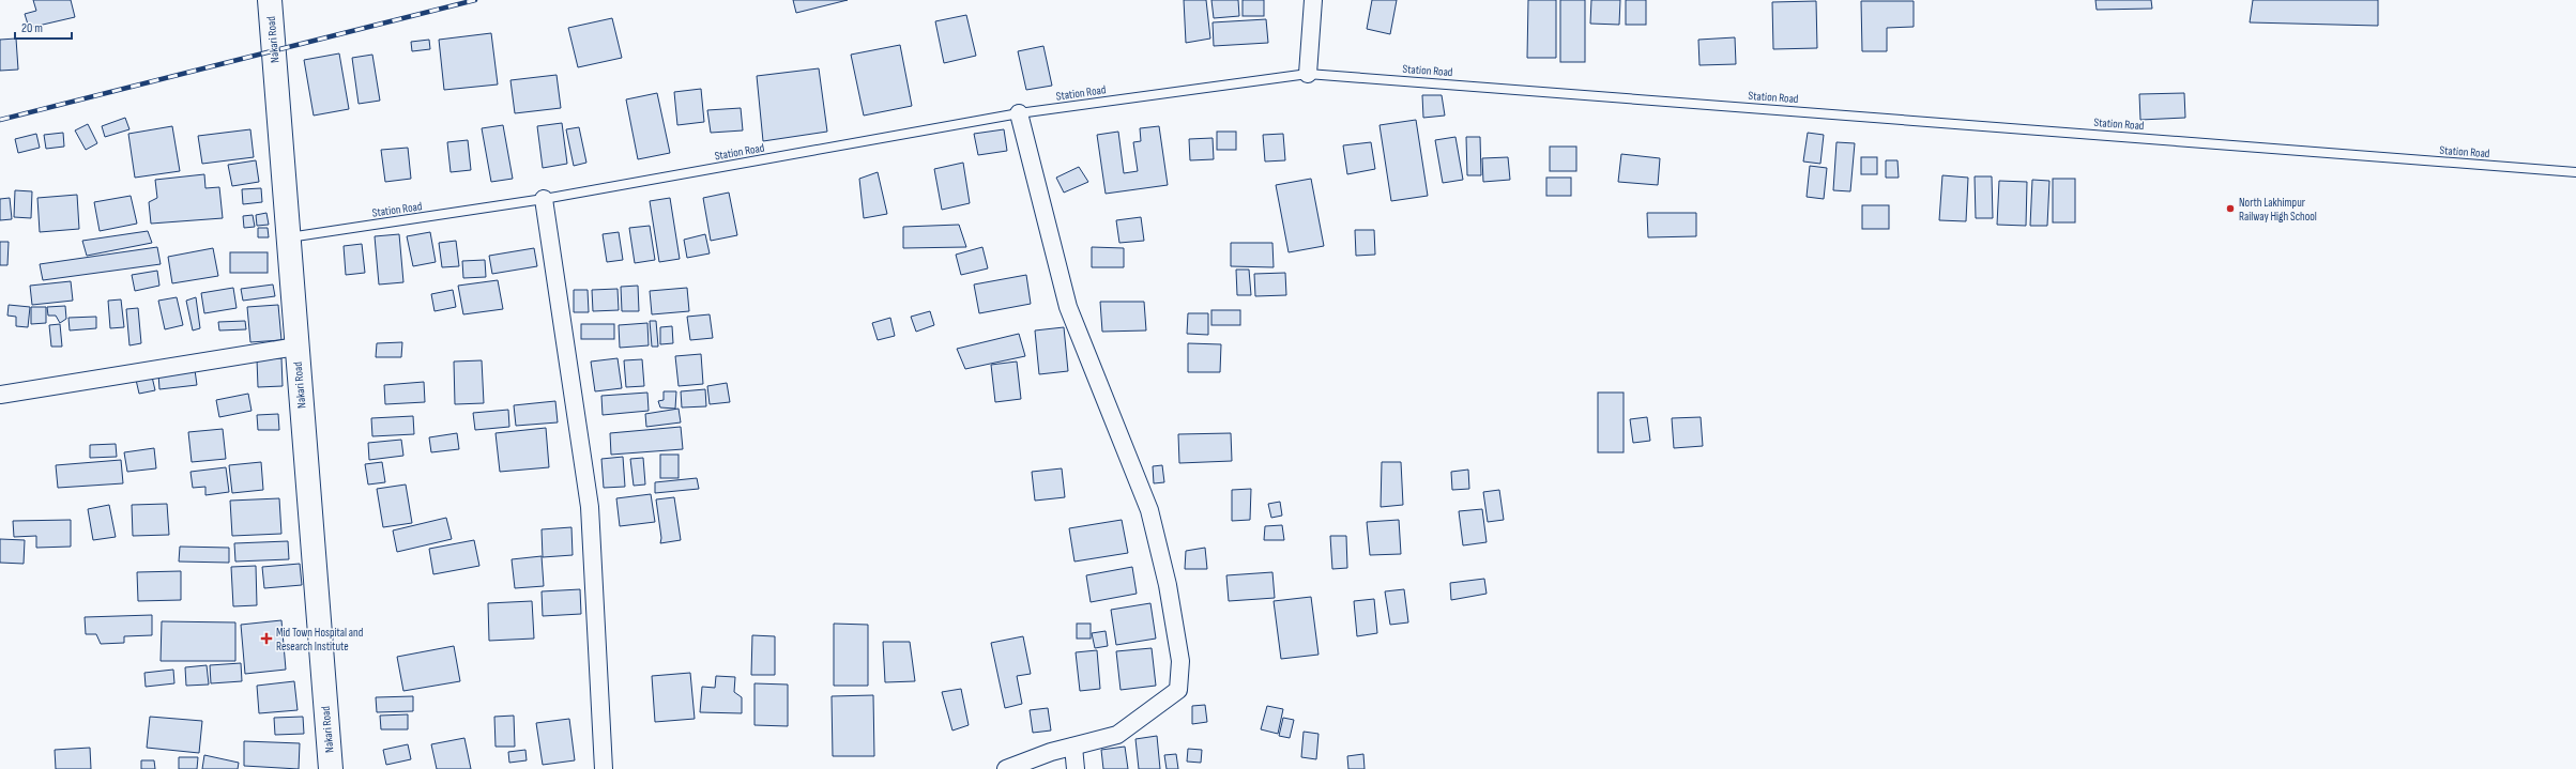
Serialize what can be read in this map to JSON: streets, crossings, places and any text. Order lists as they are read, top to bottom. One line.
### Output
{"streets":{"street":["Nakari Road"],"lane":["Station Road"]},"crossings":[["Nakari Road","Station Road"]],"places":{"other":["North Lakhimpur Railway High School"],"health":["Mid Town Hospital and Research Institute"]},"scale_bar":"20 m"}
